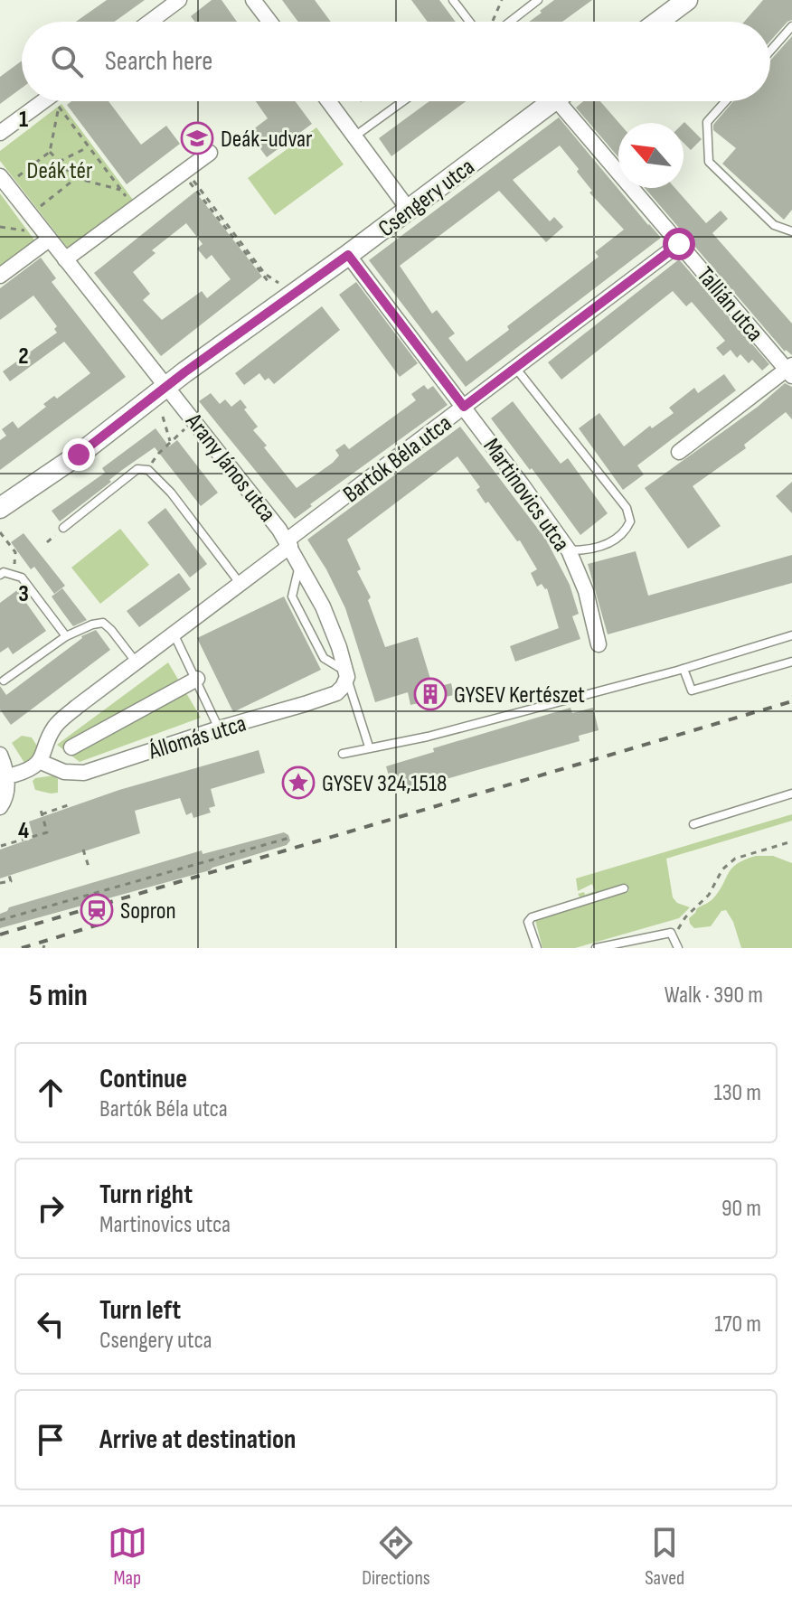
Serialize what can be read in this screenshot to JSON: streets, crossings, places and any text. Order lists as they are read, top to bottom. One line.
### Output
{"streets":{"main road":["Csengery utca"],"street":["Tallián utca","Bartók Béla utca","Arany János utca","Martinovics utca","Állomás utca"]},"crossings":[["Csengery utca","Arany János utca"],["Csengery utca","Martinovics utca"],["Tallián utca","Bartók Béla utca"],["Bartók Béla utca","Arany János utca"],["Bartók Béla utca","Martinovics utca"],["Bartók Béla utca","Állomás utca"],["Arany János utca","Állomás utca"]],"parks":["Deák tér"],"places":{"school or university":["Deák-udvar"],"building":["GYSEV Kertészet"],"place":["GYSEV 324,1518"],"station":["Sopron"]},"north":"top left","page":{"search":"Search here","heading":["5 min","Walk · 390 m"],"list":[["Continue","Bartók Béla utca","130 m"],["Turn right","Martinovics utca","90 m"],["Turn left","Csengery utca","170 m"],"Arrive at destination"],"nav":["Map","Directions","Saved"]},"grid":{"rows":["1","2","3","4"]}}
